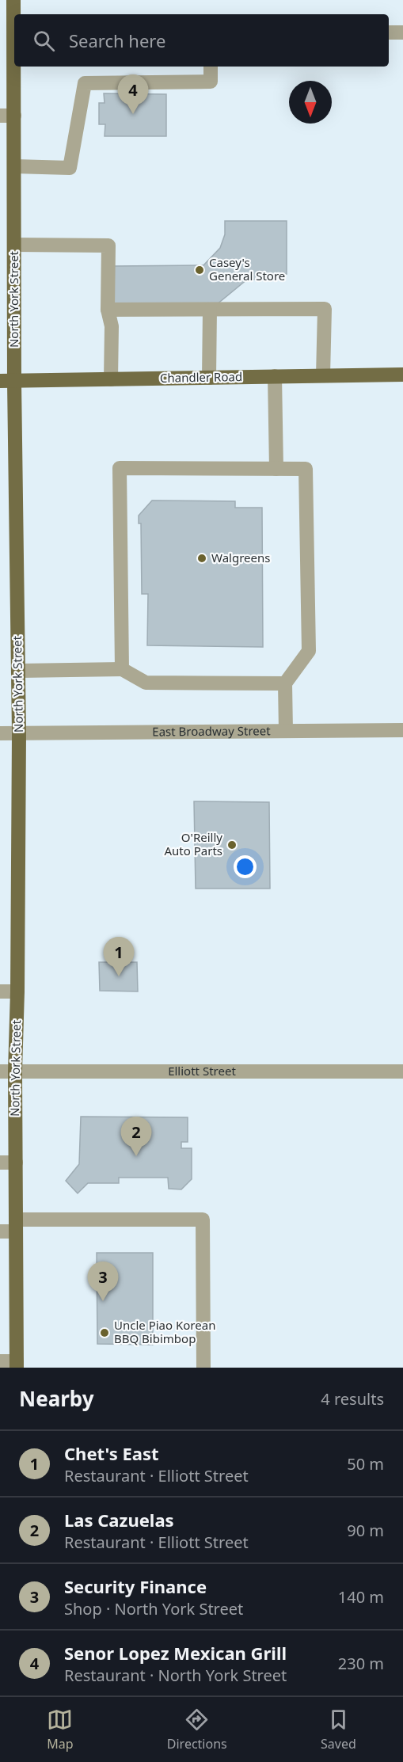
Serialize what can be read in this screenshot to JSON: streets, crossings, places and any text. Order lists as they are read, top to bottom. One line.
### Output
{"streets":{"main road":["North York Street","Chandler Road"],"street":["East Broadway Street","Elliott Street"]},"crossings":[["North York Street","Chandler Road"],["North York Street","East Broadway Street"],["North York Street","Elliott Street"]],"places":["Casey's General Store","Walgreens","O'Reilly Auto Parts","Uncle Piao Korean BBQ Bibimbop"],"north":"bottom","page":{"search":"Search here","pins":["4","1","2","3"],"heading":["Nearby","4 results"],"list":[{"mark":"1","name":"Chet's East","note":"Restaurant · Elliott Street","value":"50 m"},{"mark":"2","name":"Las Cazuelas","note":"Restaurant · Elliott Street","value":"90 m"},{"mark":"3","name":"Security Finance","note":"Shop · North York Street","value":"140 m"},{"mark":"4","name":"Senor Lopez Mexican Grill","note":"Restaurant · North York Street","value":"230 m"}],"nav":["Map","Directions","Saved"]}}
